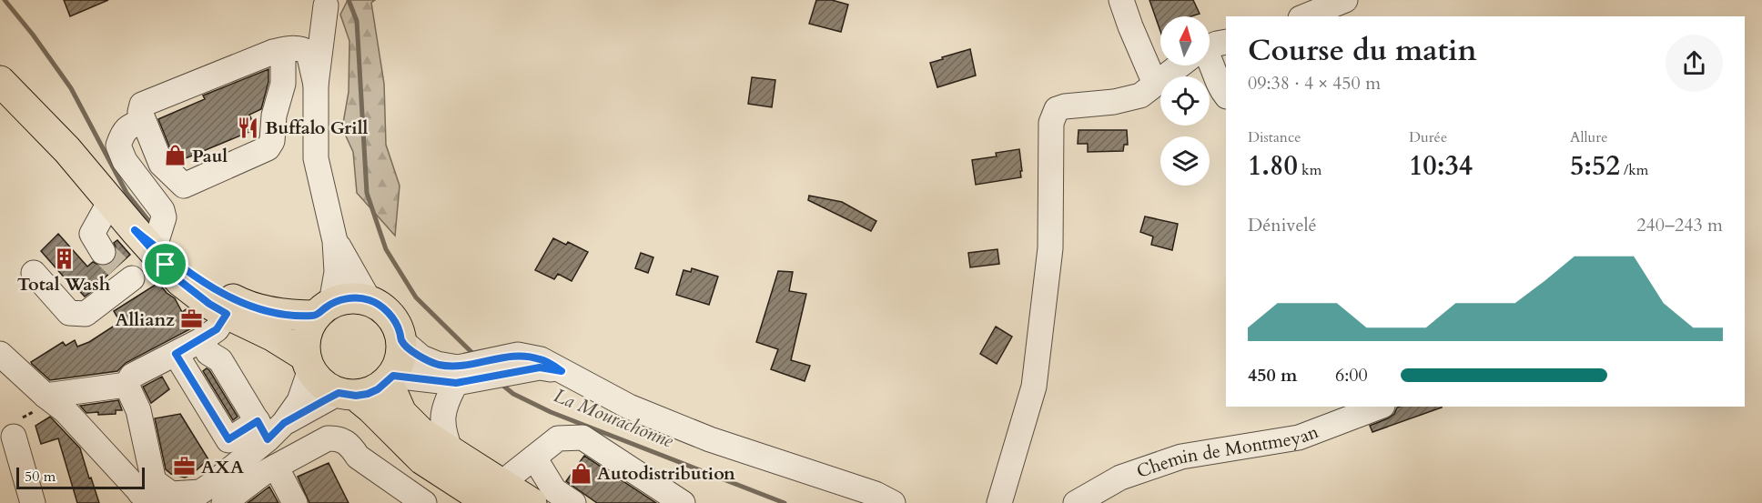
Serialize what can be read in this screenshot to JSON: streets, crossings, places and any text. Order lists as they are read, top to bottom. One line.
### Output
{"streets":{"street":["Chemin de Montmeyan"]},"water":["La Mourachonne"],"places":{"restaurant":["Buffalo Grill"],"shop":["Paul","Autodistribution"],"building":["Total Wash"],"office":["Allianz","AXA"]},"scale_bar":"50 m","north":"top","page":{"heading":["Course du matin","09:38 · 4 × 450 m"],"stats":[["Distance","1.80 km"],["Durée","10:34"],["Allure","5:52 /km"]],"chart":["Dénivelé","240–243 m"],"list":[{"name":"450 m","note":"6:00"}],"scale":"50 m"}}
